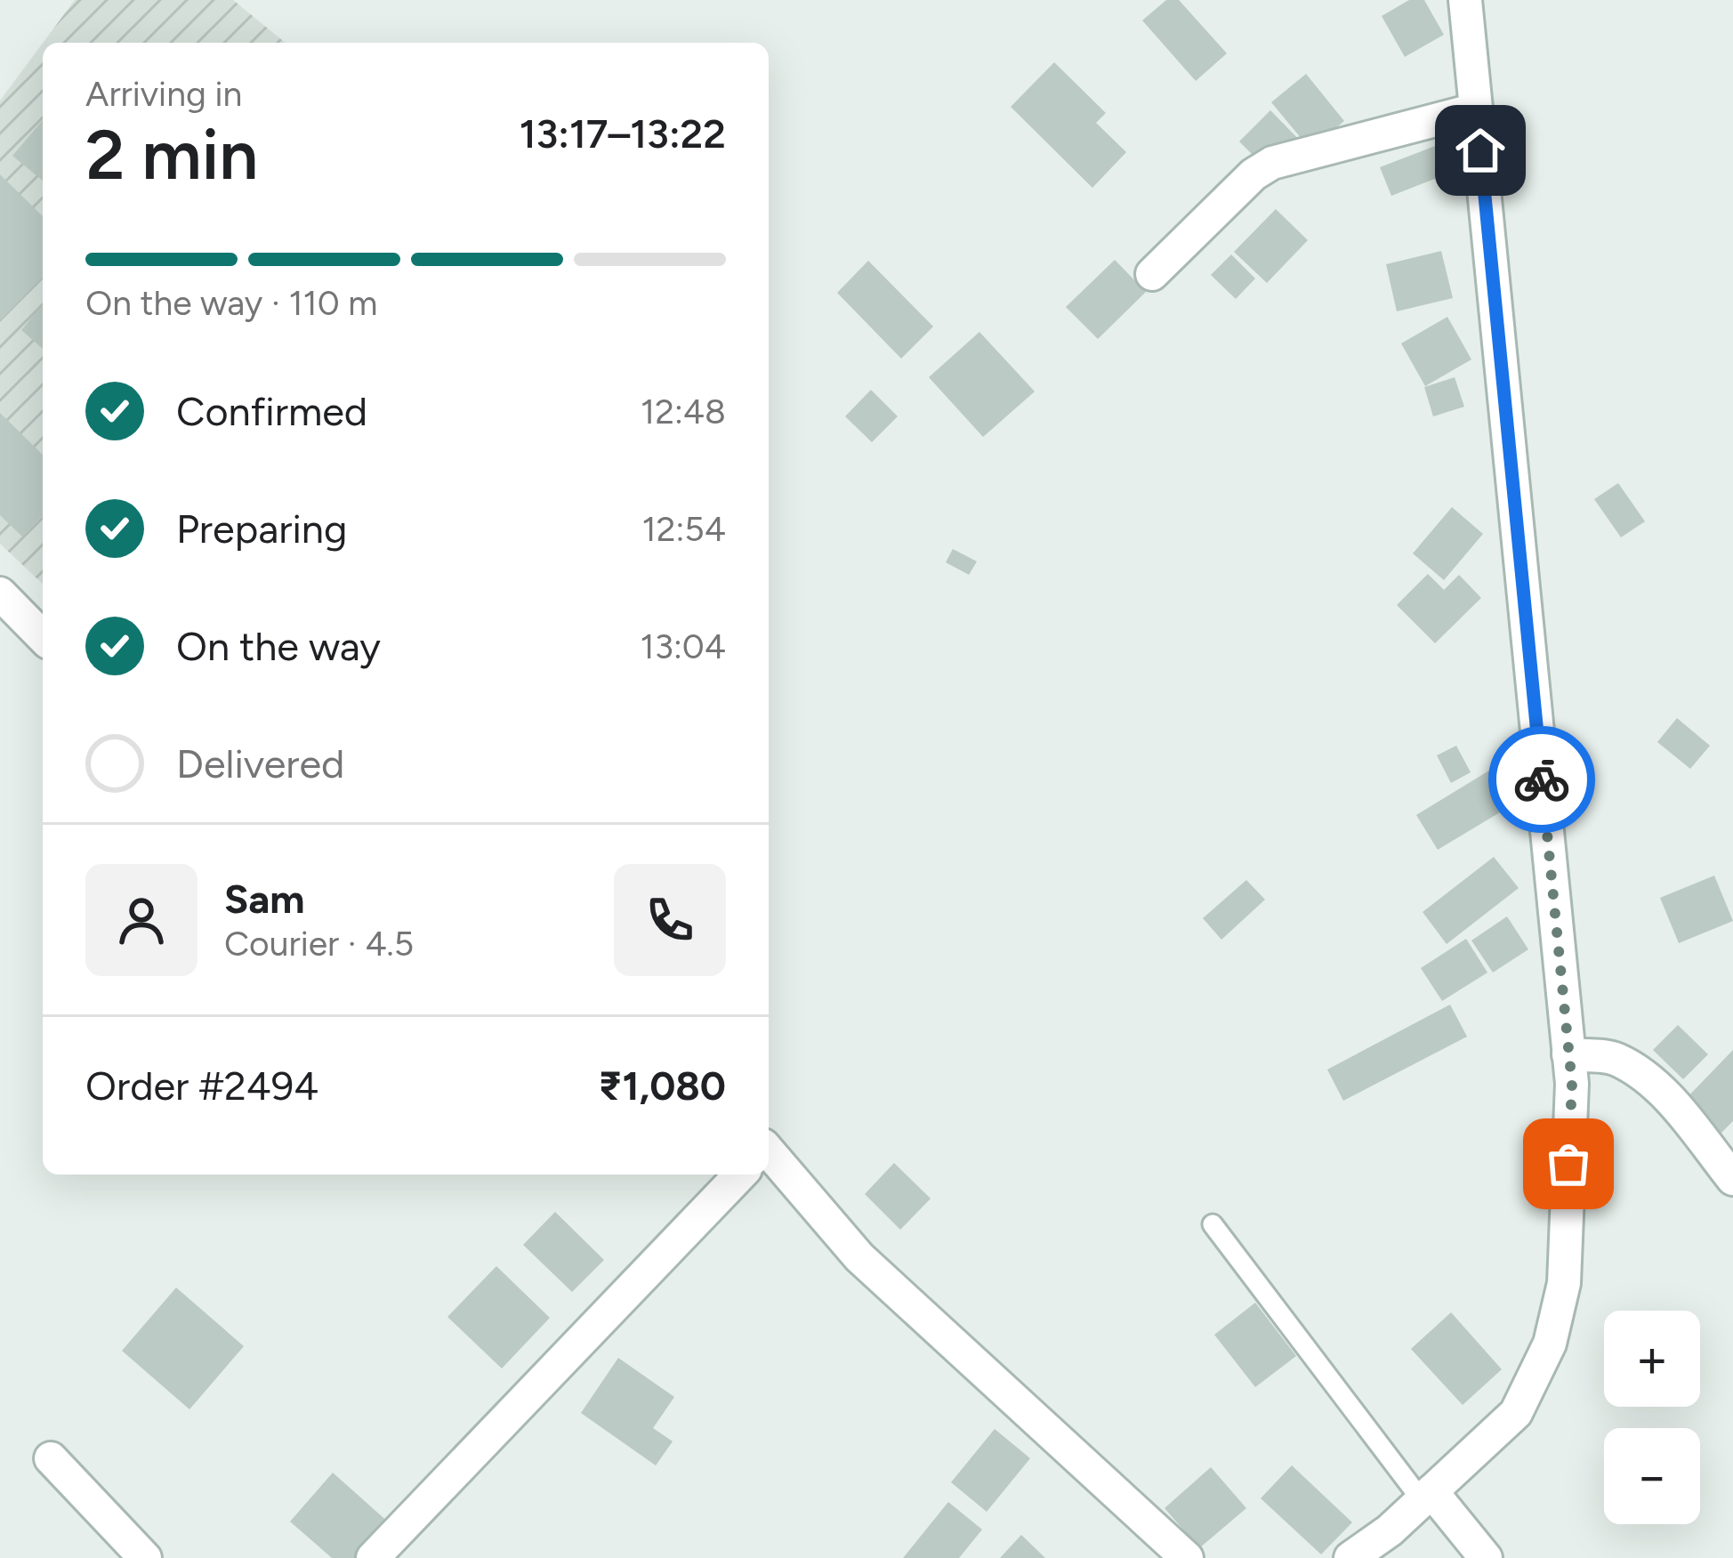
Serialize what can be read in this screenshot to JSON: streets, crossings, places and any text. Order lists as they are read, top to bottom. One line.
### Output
{"page":{"heading":["2 min","Arriving in","13:17–13:22"],"panel":["Sam","Courier · 4.5","Order #2494","₹1,080"],"bar":"On the way · 110 m","list":[["Confirmed","12:48"],["Preparing","12:54"],["On the way","13:04"],"Delivered"],"map_buttons":["+","−"]}}
